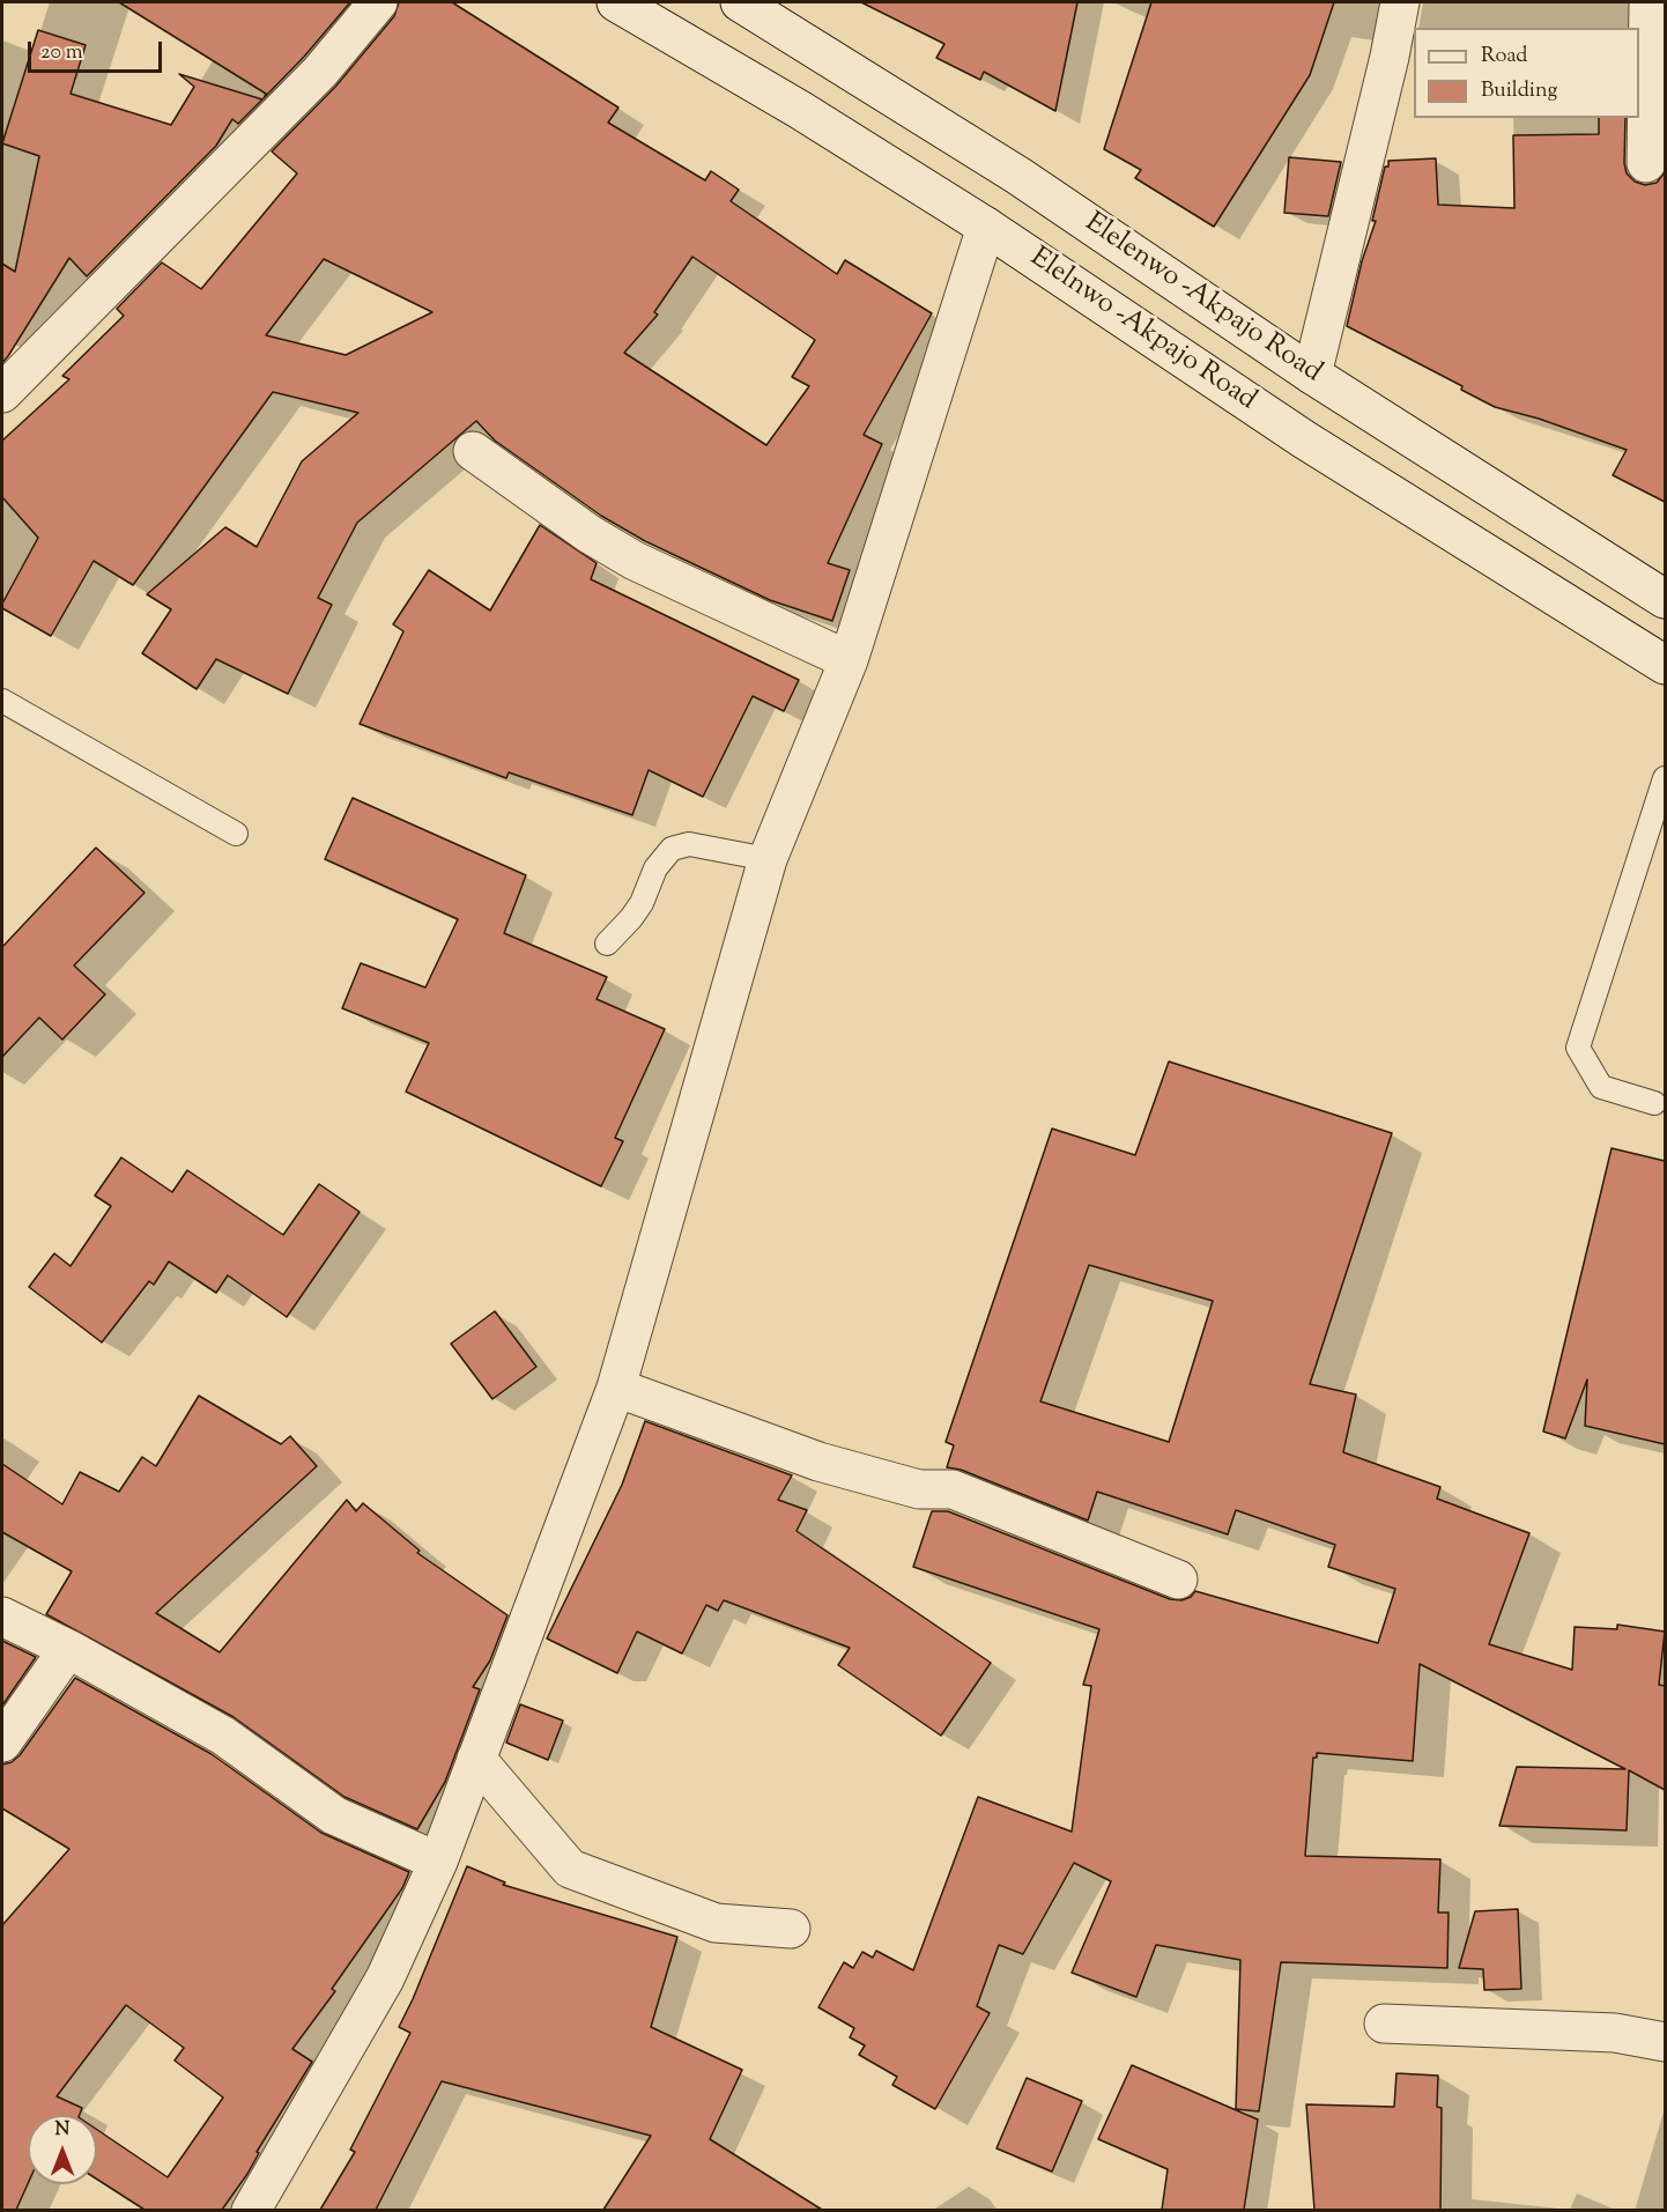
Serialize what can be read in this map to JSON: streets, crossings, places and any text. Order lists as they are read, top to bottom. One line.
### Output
{"streets":{"street":["Elelenwo -Akpajo Road","Elelnwo -Akpajo Road"]},"legend":["Road","Building"],"scale_bar":"20 m","north":"top"}
